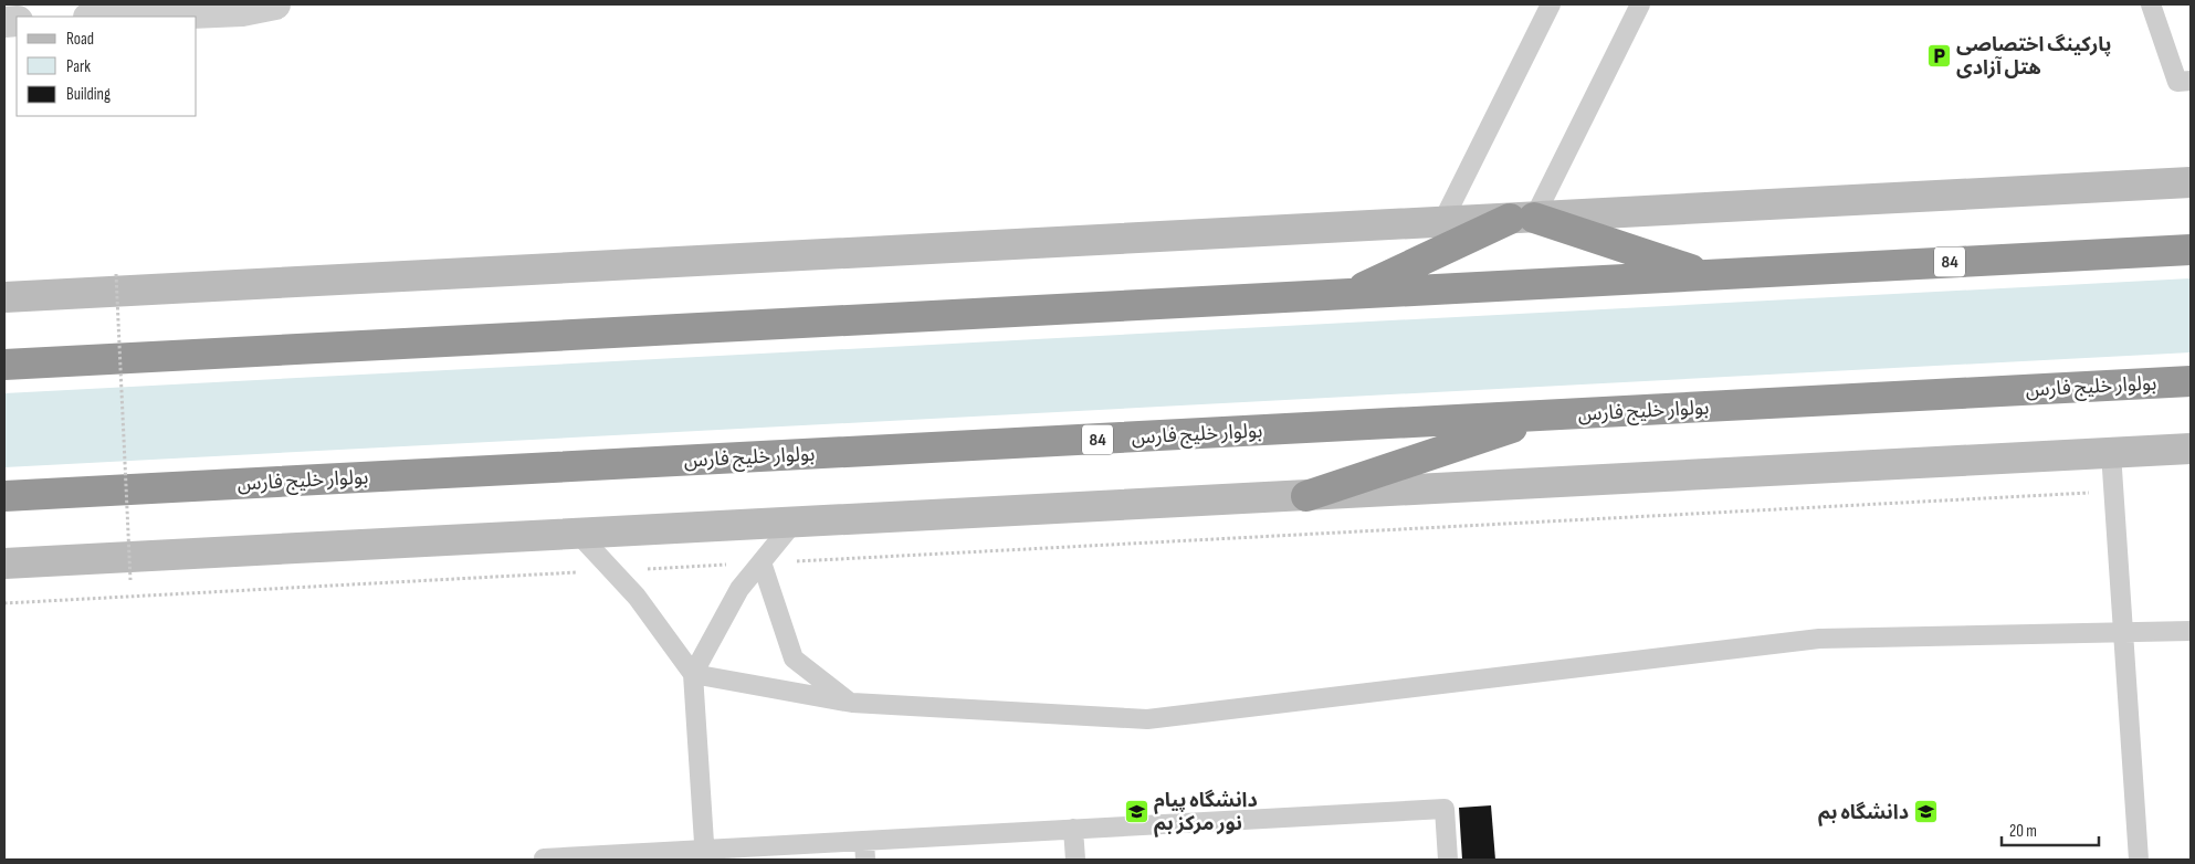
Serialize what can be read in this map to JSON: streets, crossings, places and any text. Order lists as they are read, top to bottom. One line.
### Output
{"streets":{"highway":["84","بولوار خلیج فارس"]},"places":{"parking":["پارکینگ اختصاصی هتل آزادی"],"school or university":["دانشگاه پیام نور مرکز بم","دانشگاه بم"]},"legend":["Road","Park","Building"],"scale_bar":"20 m"}
